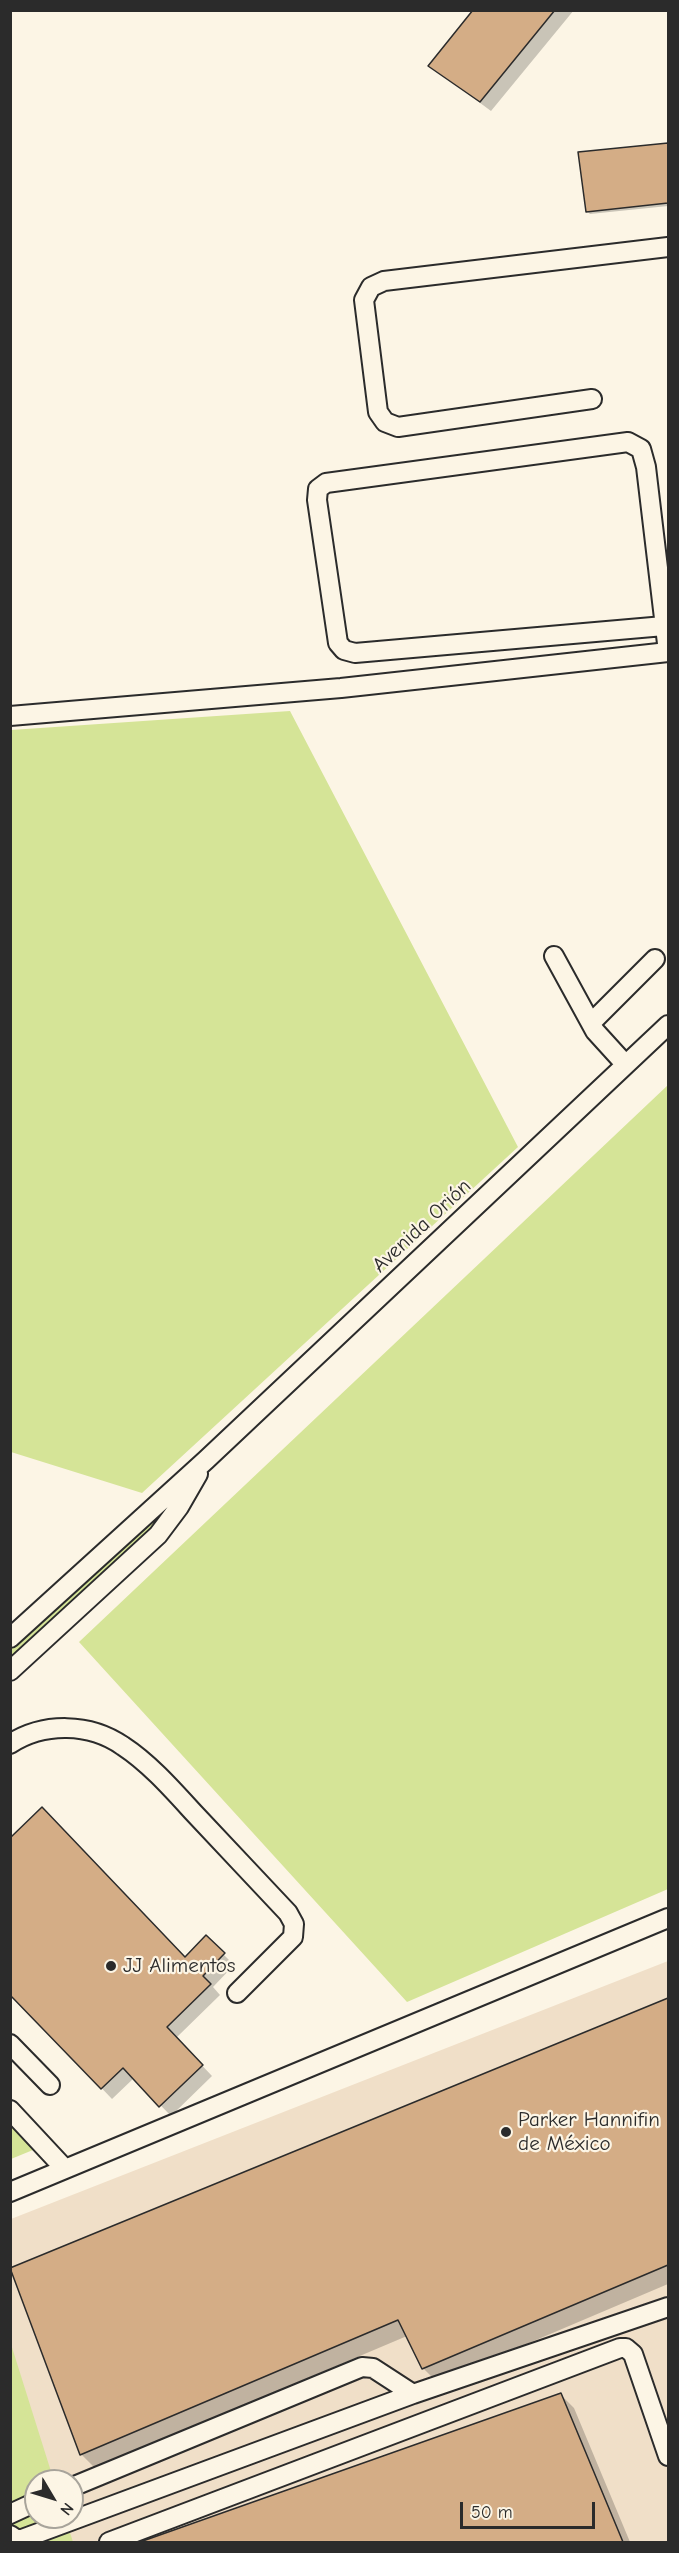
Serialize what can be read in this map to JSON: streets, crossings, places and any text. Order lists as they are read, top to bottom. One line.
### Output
{"streets":{"street":["Avenida Orión"]},"places":["JJ Alimentos","Parker Hannifin de México"],"scale_bar":"50 m","north":"bottom right"}
